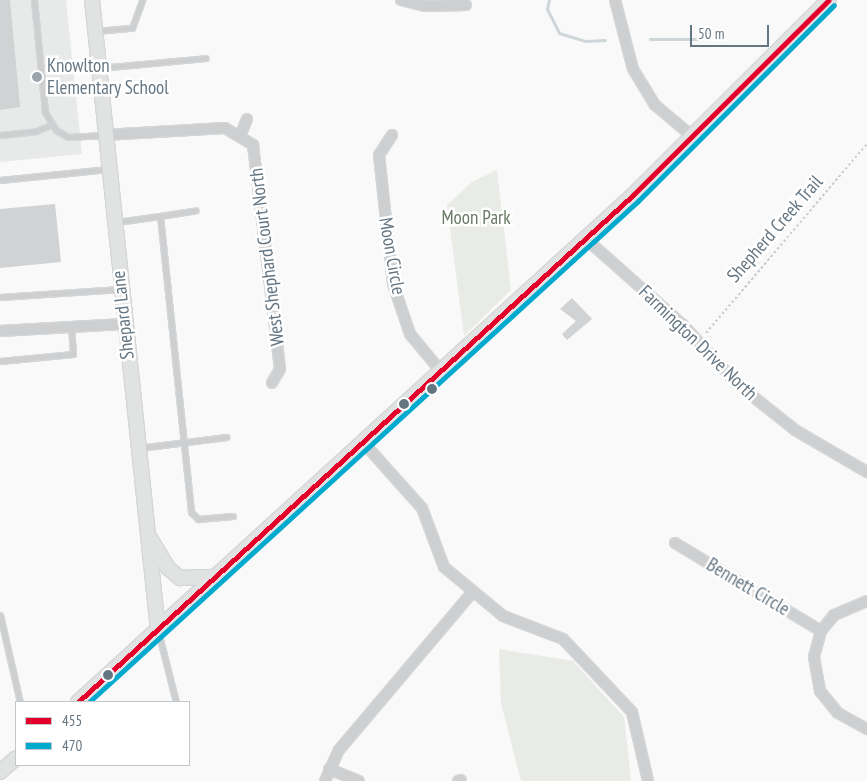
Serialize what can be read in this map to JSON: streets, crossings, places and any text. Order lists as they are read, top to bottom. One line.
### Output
{"streets":{"main road":["Shepard Lane"],"street":["Moon Circle","West Shephard Court North","Farmington Drive North","Bennett Circle"],"path":["Shepherd Creek Trail"]},"parks":["Moon Park"],"places":["Knowlton Elementary School"],"lines":["transit line 455","transit line 470"],"legend":["455","470"],"scale_bar":"50 m"}
